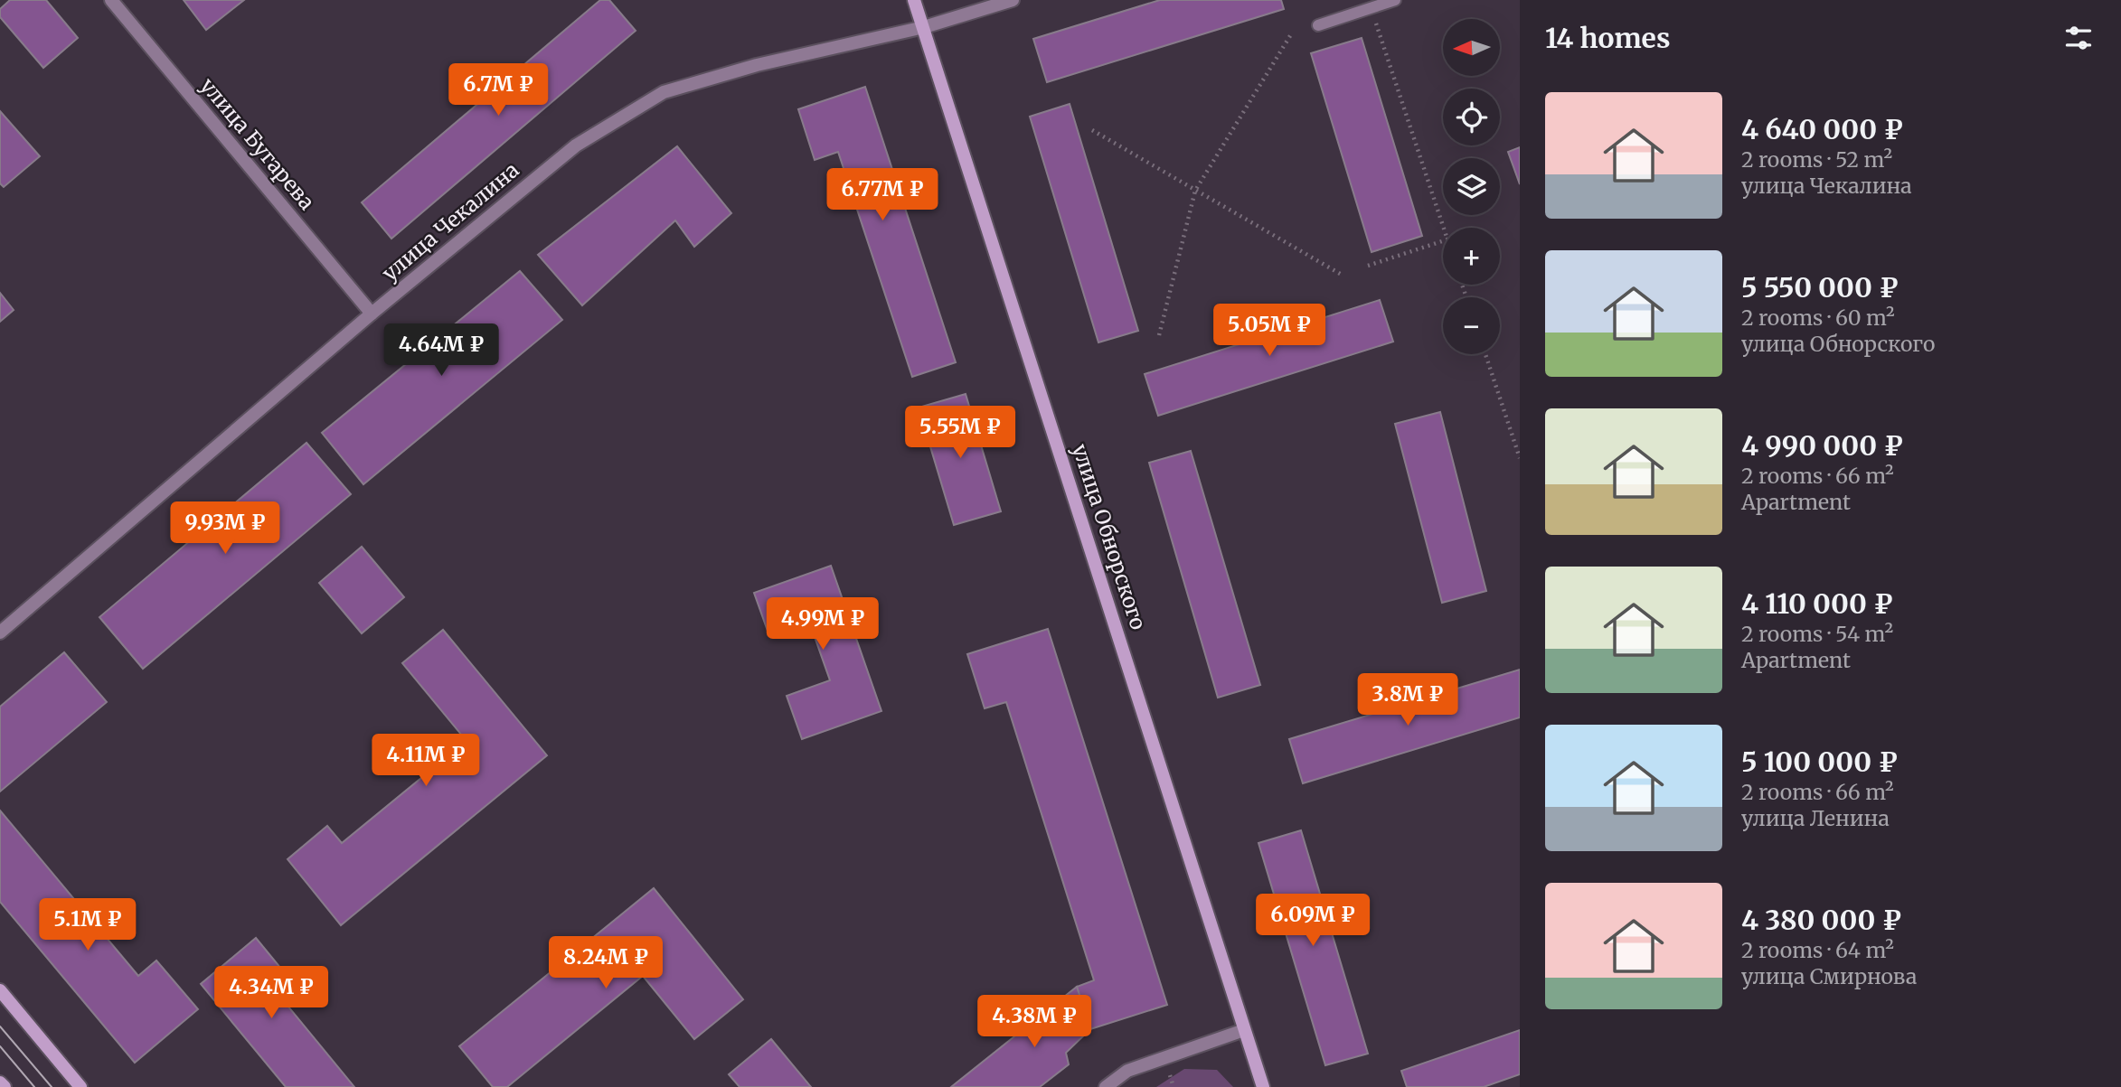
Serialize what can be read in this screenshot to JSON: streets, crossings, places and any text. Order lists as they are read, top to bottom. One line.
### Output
{"streets":{"main road":["улица Обнорского"],"street":["улица Бугарева","улица Чекалина"]},"crossings":[["улица Бугарева","улица Чекалина"],["улица Чекалина","улица Обнорского"]],"north":"left","page":{"heading":"14 homes","map_buttons":["+","−"],"price":["6.7M ₽","6.77M ₽","5.05M ₽","4.64M ₽","5.55M ₽","9.93M ₽","4.99M ₽","3.8M ₽","4.11M ₽","6.09M ₽","5.1M ₽","8.24M ₽","4.34M ₽","4.38M ₽"],"list":[{"name":"4 640 000 ₽","note":"2 rooms · 52 m² · улица Чекалина"},{"name":"5 550 000 ₽","note":"2 rooms · 60 m² · улица Обнорского"},{"name":"4 990 000 ₽","note":"2 rooms · 66 m² · Apartment"},{"name":"4 110 000 ₽","note":"2 rooms · 54 m² · Apartment"},{"name":"5 100 000 ₽","note":"2 rooms · 66 m² · улица Ленина"},{"name":"4 380 000 ₽","note":"2 rooms · 64 m² · улица Смирнова"}]}}
